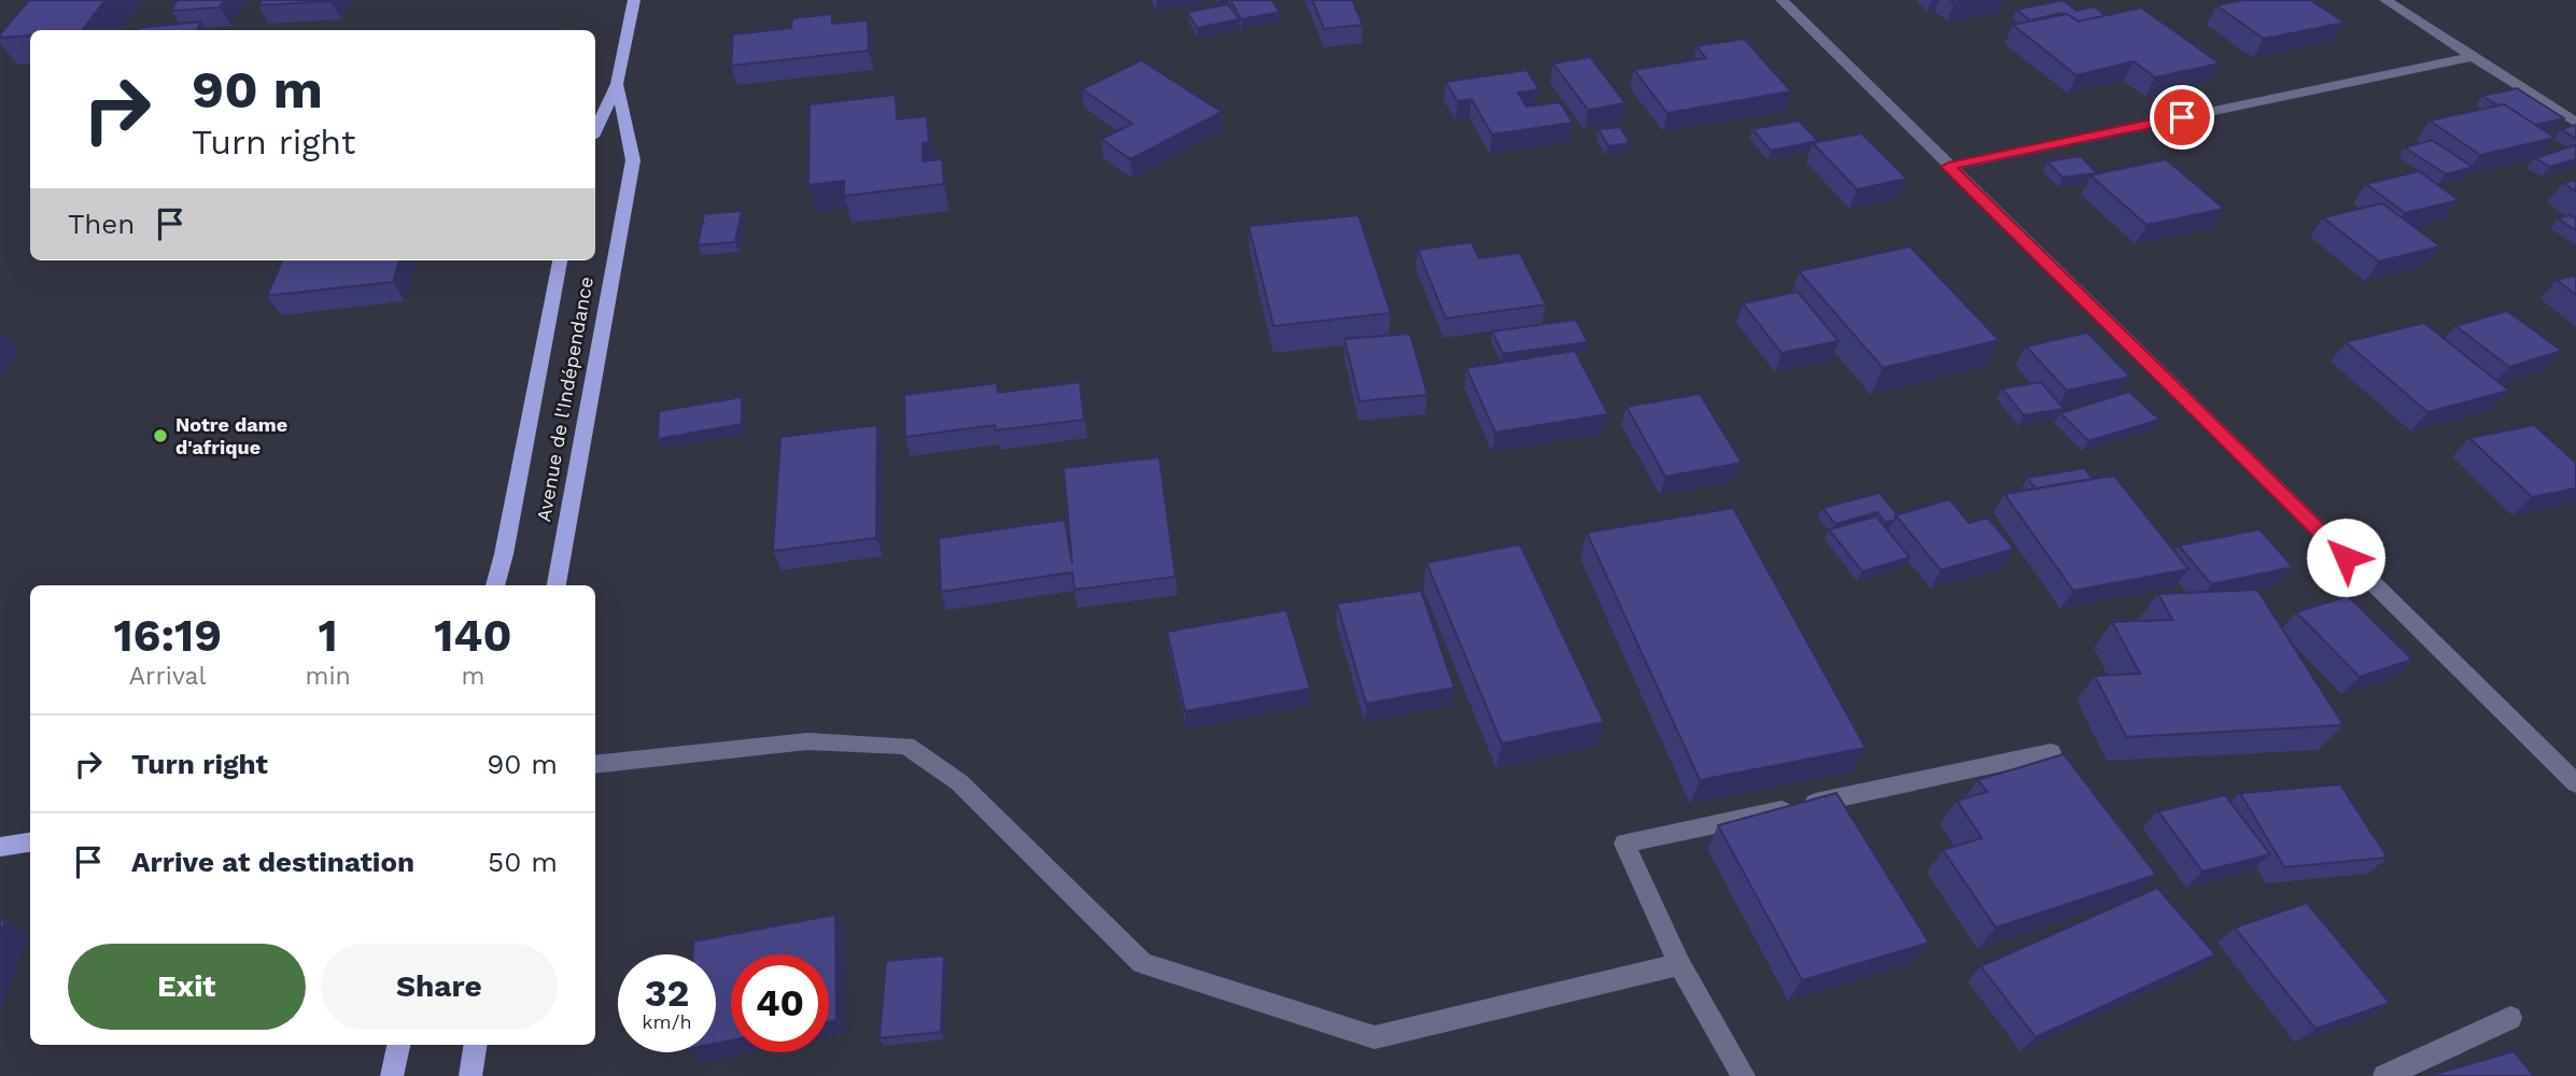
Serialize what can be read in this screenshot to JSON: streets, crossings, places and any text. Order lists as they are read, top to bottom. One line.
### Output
{"streets":{"main road":["Avenue de l'Indépendance"]},"places":["Notre dame d'afrique"],"page":{"turn":["90 m","Turn right"],"then":"Then","eta":["16:19","Arrival","1","min","140","m"],"list":[{"name":"Turn right","value":"90 m"},{"name":"Arrive at destination","value":"50 m"}],"buttons":["Exit","Share"],"speed":"32 km/h","limit":"40"}}
